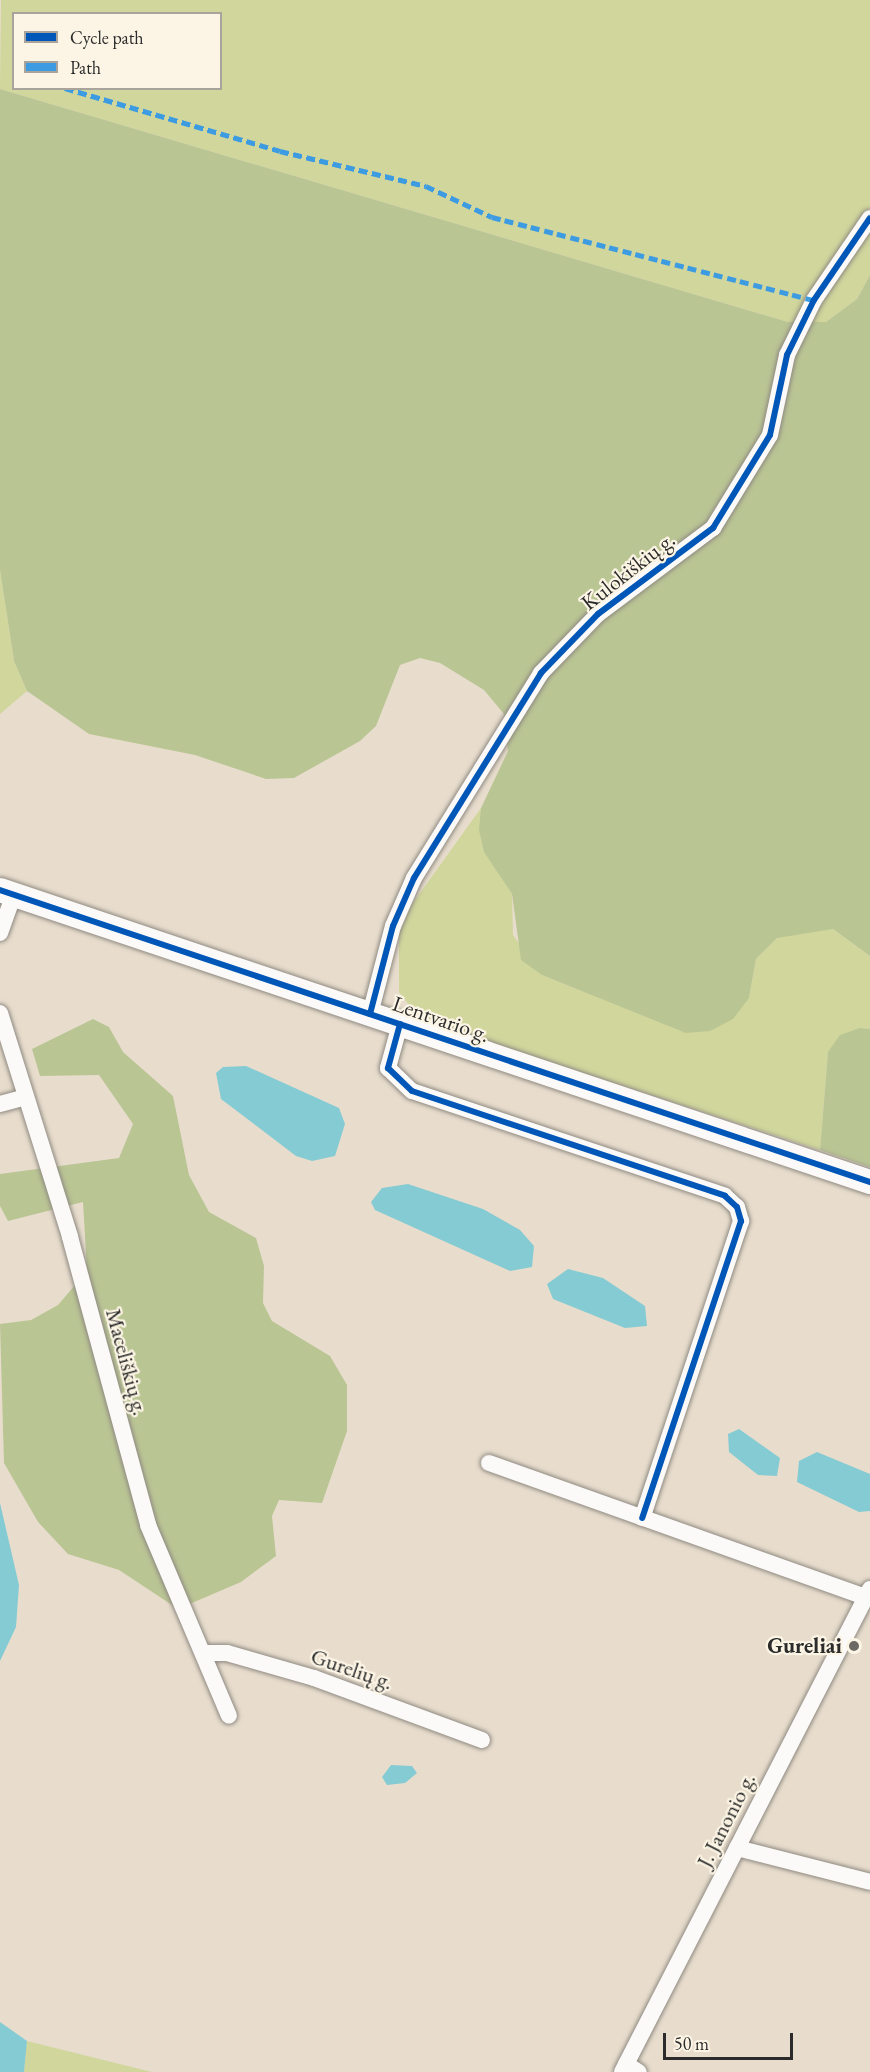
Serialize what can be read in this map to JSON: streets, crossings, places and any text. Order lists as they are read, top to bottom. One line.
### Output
{"streets":{"main road":["Lentvario g."],"street":["Kulokiškių g.","Maceliškių g.","Gurelių g.","J. Janonio g."]},"crossings":[["Kulokiškių g.","Lentvario g."],["Maceliškių g.","Gurelių g."]],"places":["Gureliai"],"legend":["Cycle path","Path"],"scale_bar":"50 m"}
